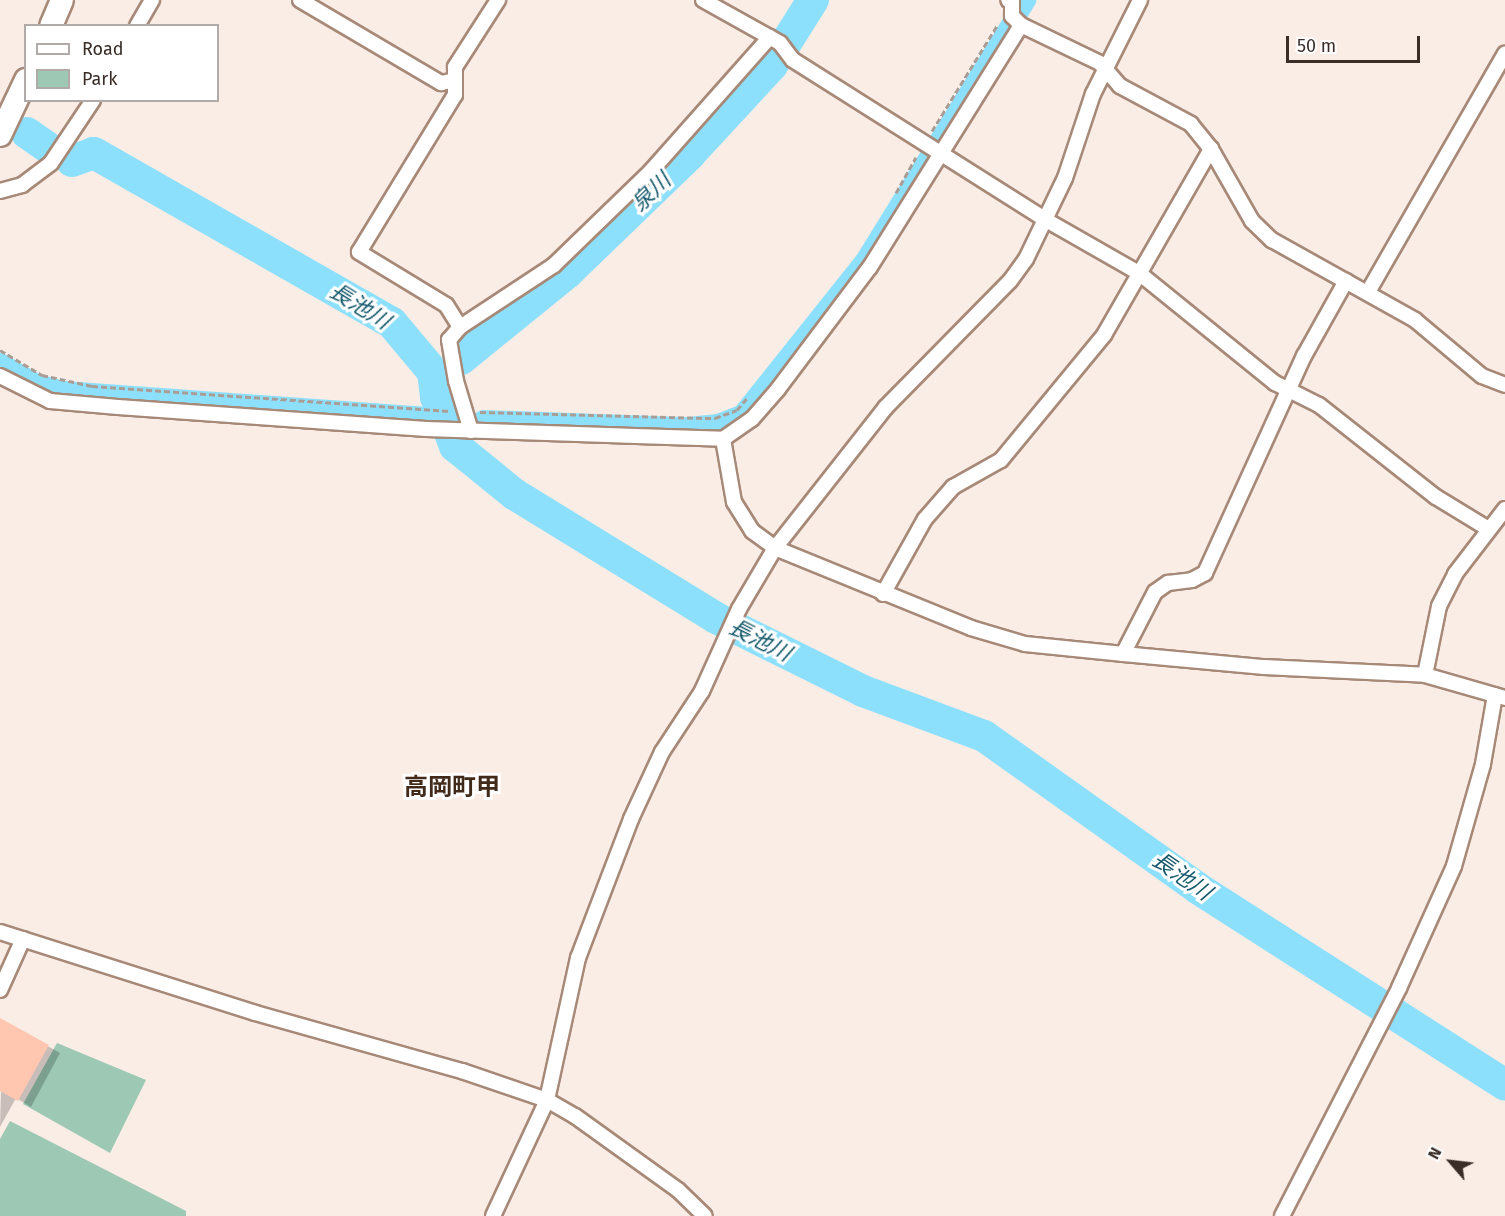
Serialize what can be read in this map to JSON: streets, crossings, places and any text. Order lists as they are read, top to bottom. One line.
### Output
{"districts":["高岡町甲"],"water":["泉川","長池川"],"legend":["Road","Park"],"scale_bar":"50 m","north":"top left"}
